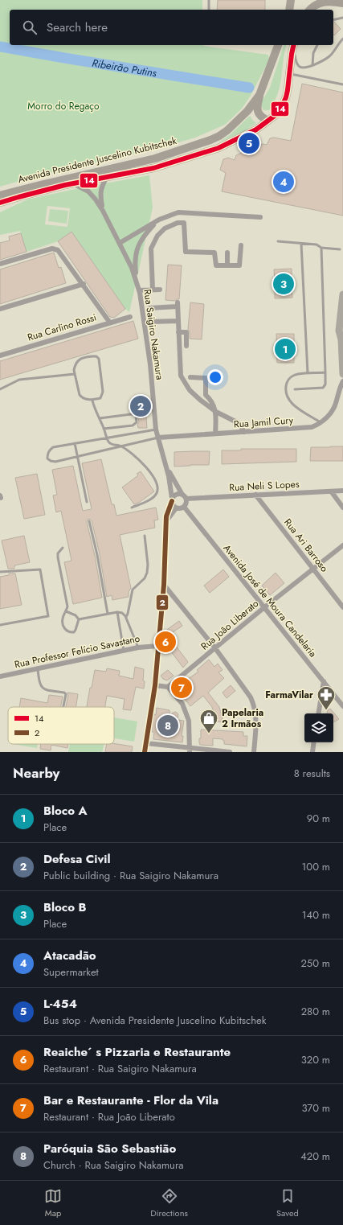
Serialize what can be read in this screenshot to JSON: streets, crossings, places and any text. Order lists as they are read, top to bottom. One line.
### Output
{"streets":{"main road":["Avenida Presidente Juscelino Kubitschek"],"street":["Rua Carlino Rossi","Rua Saigiro Nakamura","Rua Jamil Cury","Rua Neli S Lopes","Rua Ari Barroso","Avenida José de Moura Candelaria","Rua João Liberato","Rua Professor Felício Savastano"]},"crossings":[["Avenida Presidente Juscelino Kubitschek","Rua Saigiro Nakamura"],["Rua Saigiro Nakamura","Rua Jamil Cury"],["Rua Saigiro Nakamura","Rua Neli S Lopes"],["Rua Saigiro Nakamura","Avenida José de Moura Candelaria"],["Rua Neli S Lopes","Rua Ari Barroso"],["Rua Neli S Lopes","Avenida José de Moura Candelaria"],["Rua Ari Barroso","Rua João Liberato"],["Avenida José de Moura Candelaria","Rua João Liberato"]],"water":["Ribeirão Putins"],"parks":["Morro do Regaço"],"places":{"pharmacy":["FarmaVilar"],"shop":["Papelaria 2 Irmãos"]},"lines":["transit line 14","transit line 2"],"legend":["14","2"],"page":{"search":"Search here","pins":["5","4","3","1","2","6","7","8"],"heading":["Nearby","8 results"],"list":[{"mark":"1","name":"Bloco A","note":"Place","value":"90 m"},{"mark":"2","name":"Defesa Civil","note":"Public building · Rua Saigiro Nakamura","value":"100 m"},{"mark":"3","name":"Bloco B","note":"Place","value":"140 m"},{"mark":"4","name":"Atacadão","note":"Supermarket","value":"250 m"},{"mark":"5","name":"L-454","note":"Bus stop · Avenida Presidente Juscelino Kubitschek","value":"280 m"},{"mark":"6","name":"Reaiche´ s Pizzaria e Restaurante","note":"Restaurant · Rua Saigiro Nakamura","value":"320 m"},{"mark":"7","name":"Bar e Restaurante - Flor da Vila","note":"Restaurant · Rua João Liberato","value":"370 m"},{"mark":"8","name":"Paróquia São Sebastião","note":"Church · Rua Saigiro Nakamura","value":"420 m"}],"nav":["Map","Directions","Saved"]}}
